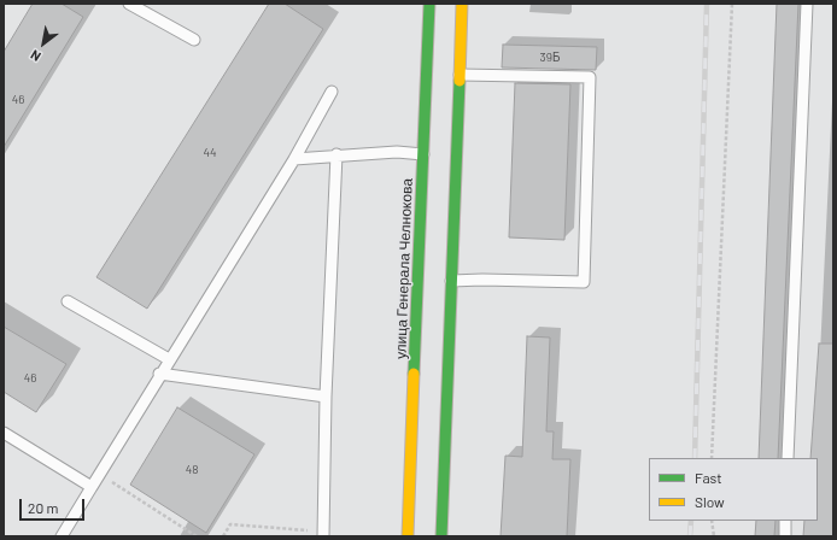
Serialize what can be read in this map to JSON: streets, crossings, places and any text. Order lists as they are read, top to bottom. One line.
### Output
{"streets":{"main road":["улица Генерала Челнокова"]},"house_numbers":["39Б","46","44","46","48"],"legend":["Fast","Slow"],"scale_bar":"20 m","north":"bottom left"}
